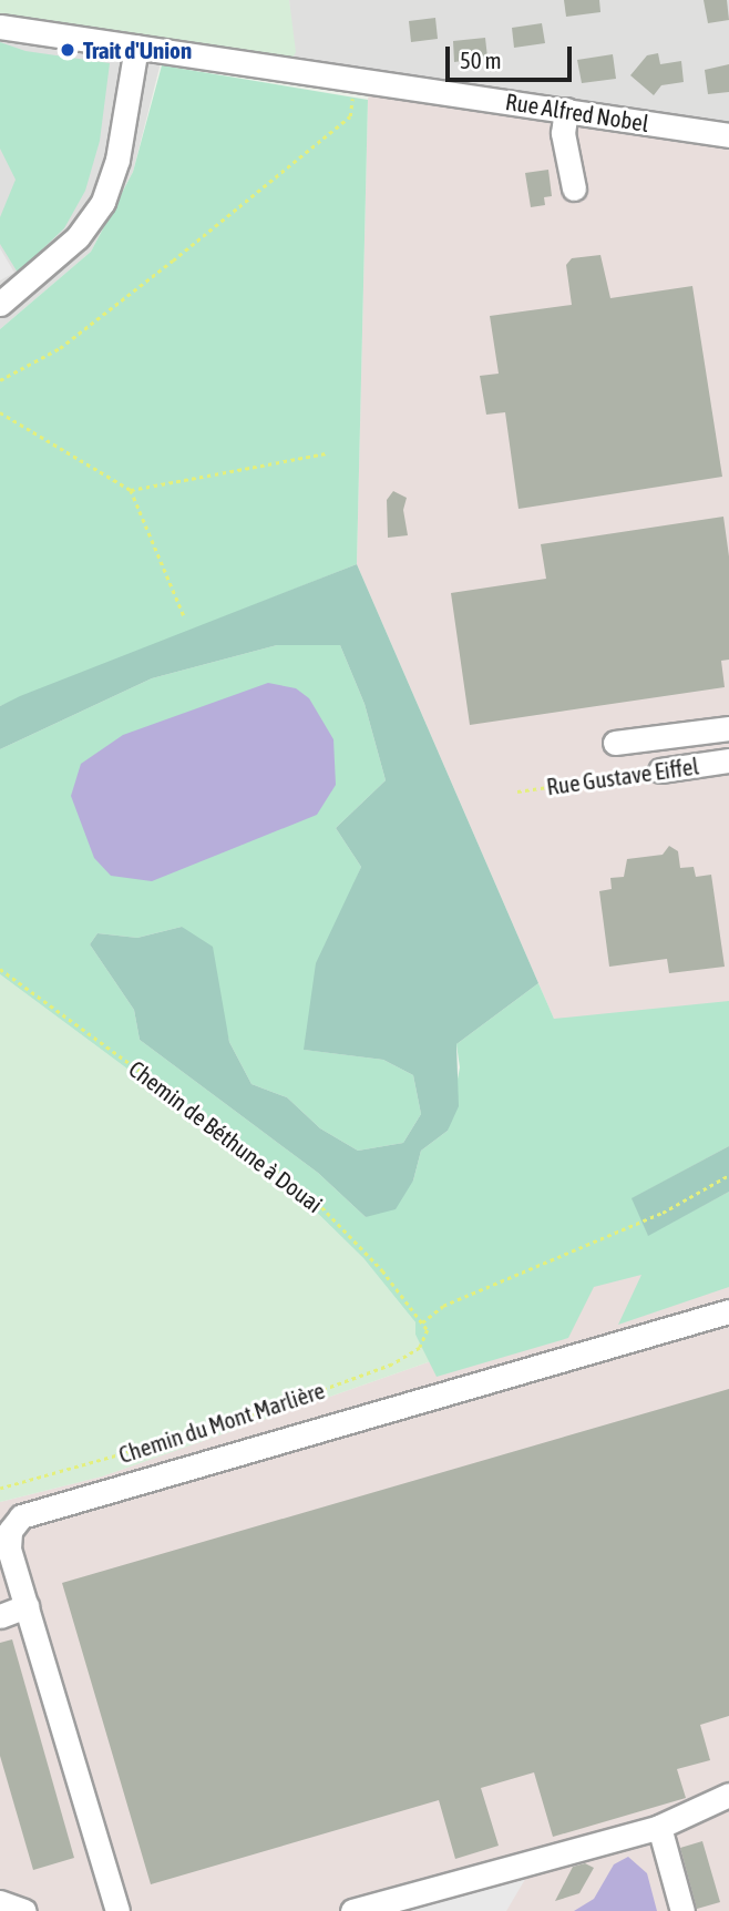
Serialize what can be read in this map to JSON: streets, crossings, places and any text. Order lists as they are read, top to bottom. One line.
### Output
{"streets":{"street":["Rue Alfred Nobel","Rue Gustave Eiffel"],"path":["Chemin de Béthune à Douai","Chemin du Mont Marlière"]},"crossings":[["Chemin de Béthune à Douai","Chemin du Mont Marlière"]],"places":["Trait d'Union"],"scale_bar":"50 m"}
